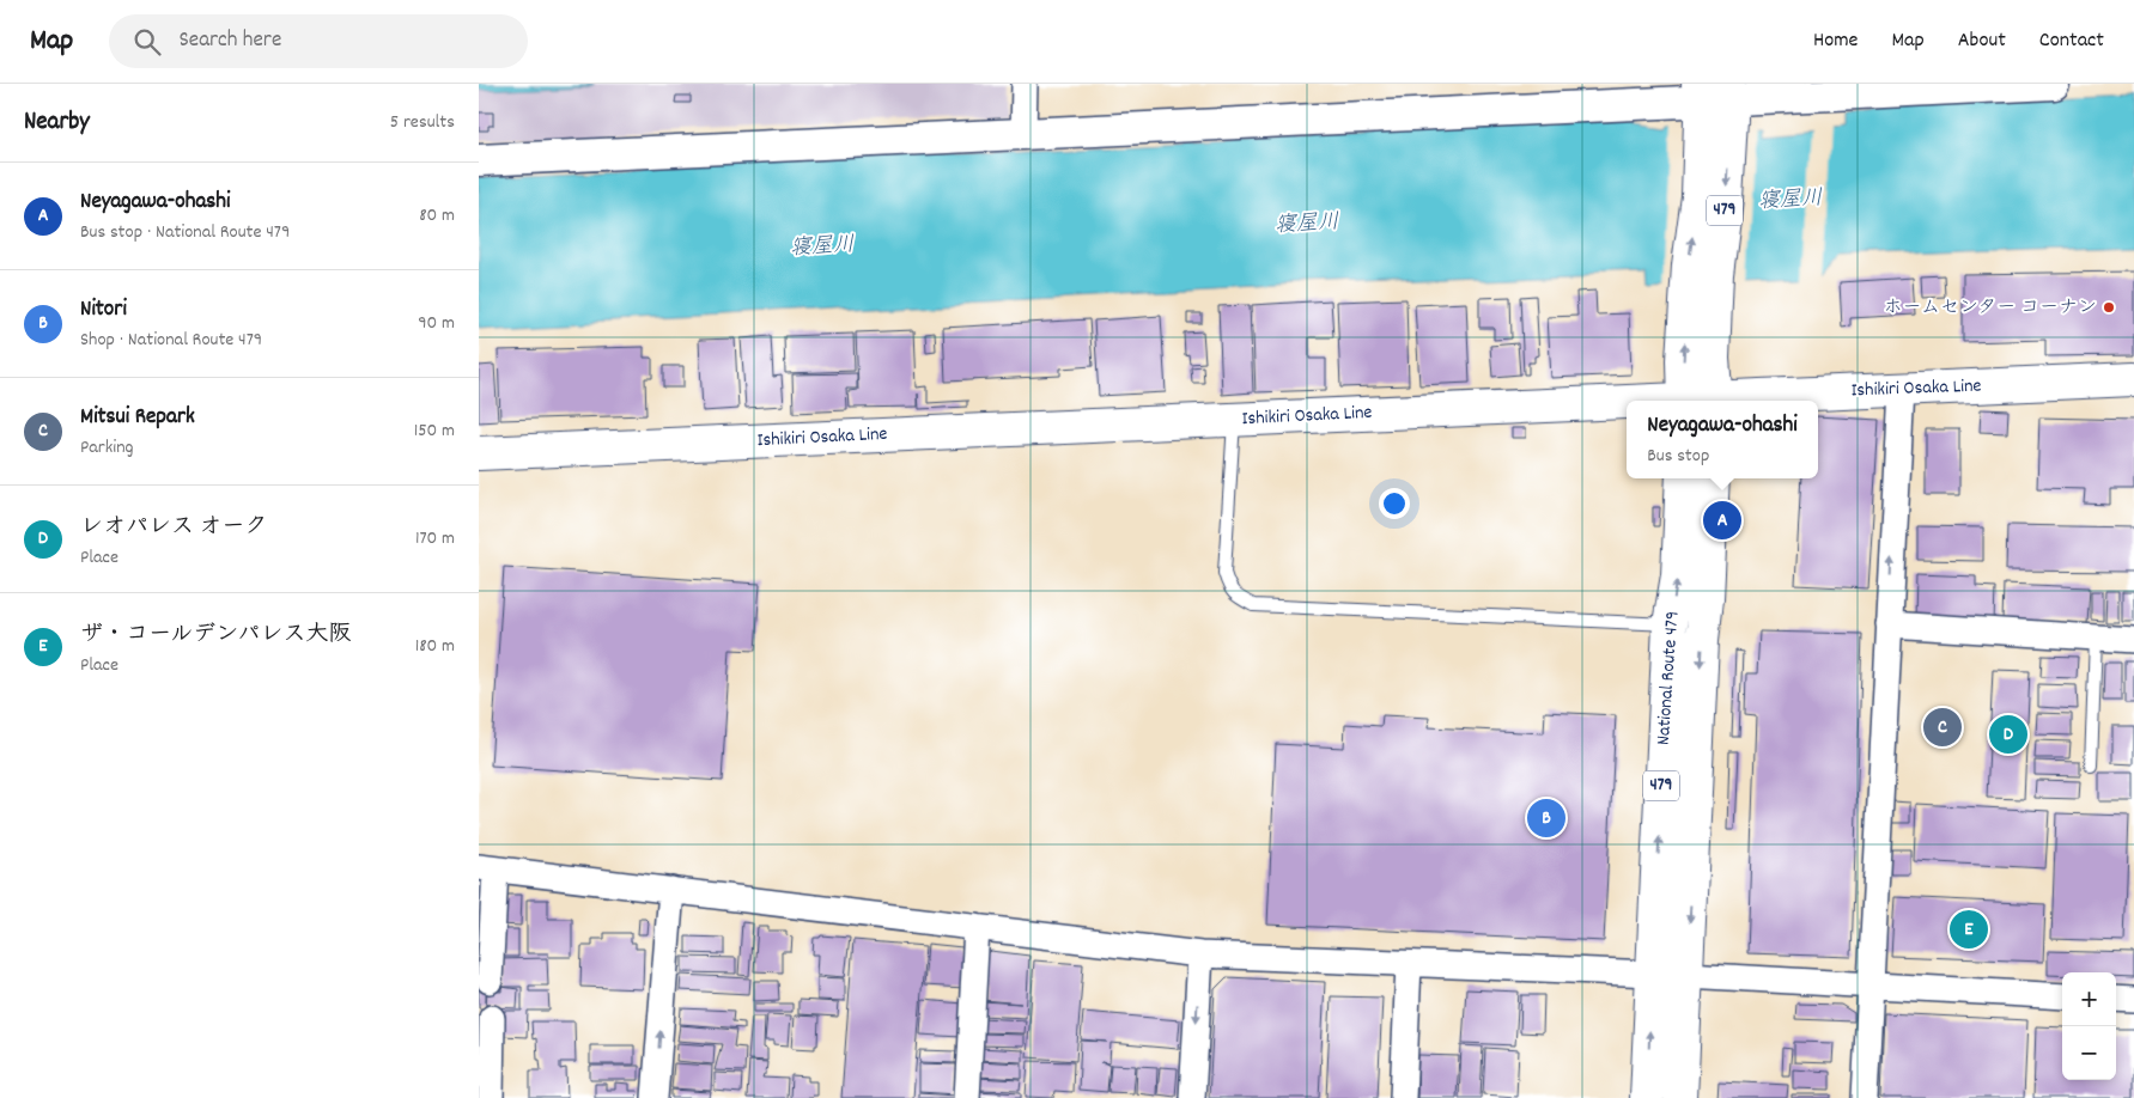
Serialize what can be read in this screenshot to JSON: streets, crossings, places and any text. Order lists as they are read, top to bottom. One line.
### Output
{"streets":{"main road":["479","Ishikiri Osaka Line","National Route 479"]},"crossings":[["479","Ishikiri Osaka Line"]],"water":["寝屋川"],"places":["ホームセンター コーナン"],"page":{"header":"Map","search":"Search here","nav":["Home","Map","About","Contact"],"heading":["Nearby","5 results"],"list":[{"mark":"A","name":"Neyagawa-ohashi","note":"Bus stop · National Route 479","value":"80 m"},{"mark":"B","name":"Nitori","note":"Shop · National Route 479","value":"90 m"},{"mark":"C","name":"Mitsui Repark","note":"Parking","value":"150 m"},{"mark":"D","name":"レオパレス オーク","note":"Place","value":"170 m"},{"mark":"E","name":"ザ・コールデンパレス大阪","note":"Place","value":"180 m"}],"popup":["Neyagawa-ohashi","Bus stop"],"pins":["A","C","D","B","E"],"map_buttons":["+","−"]}}
